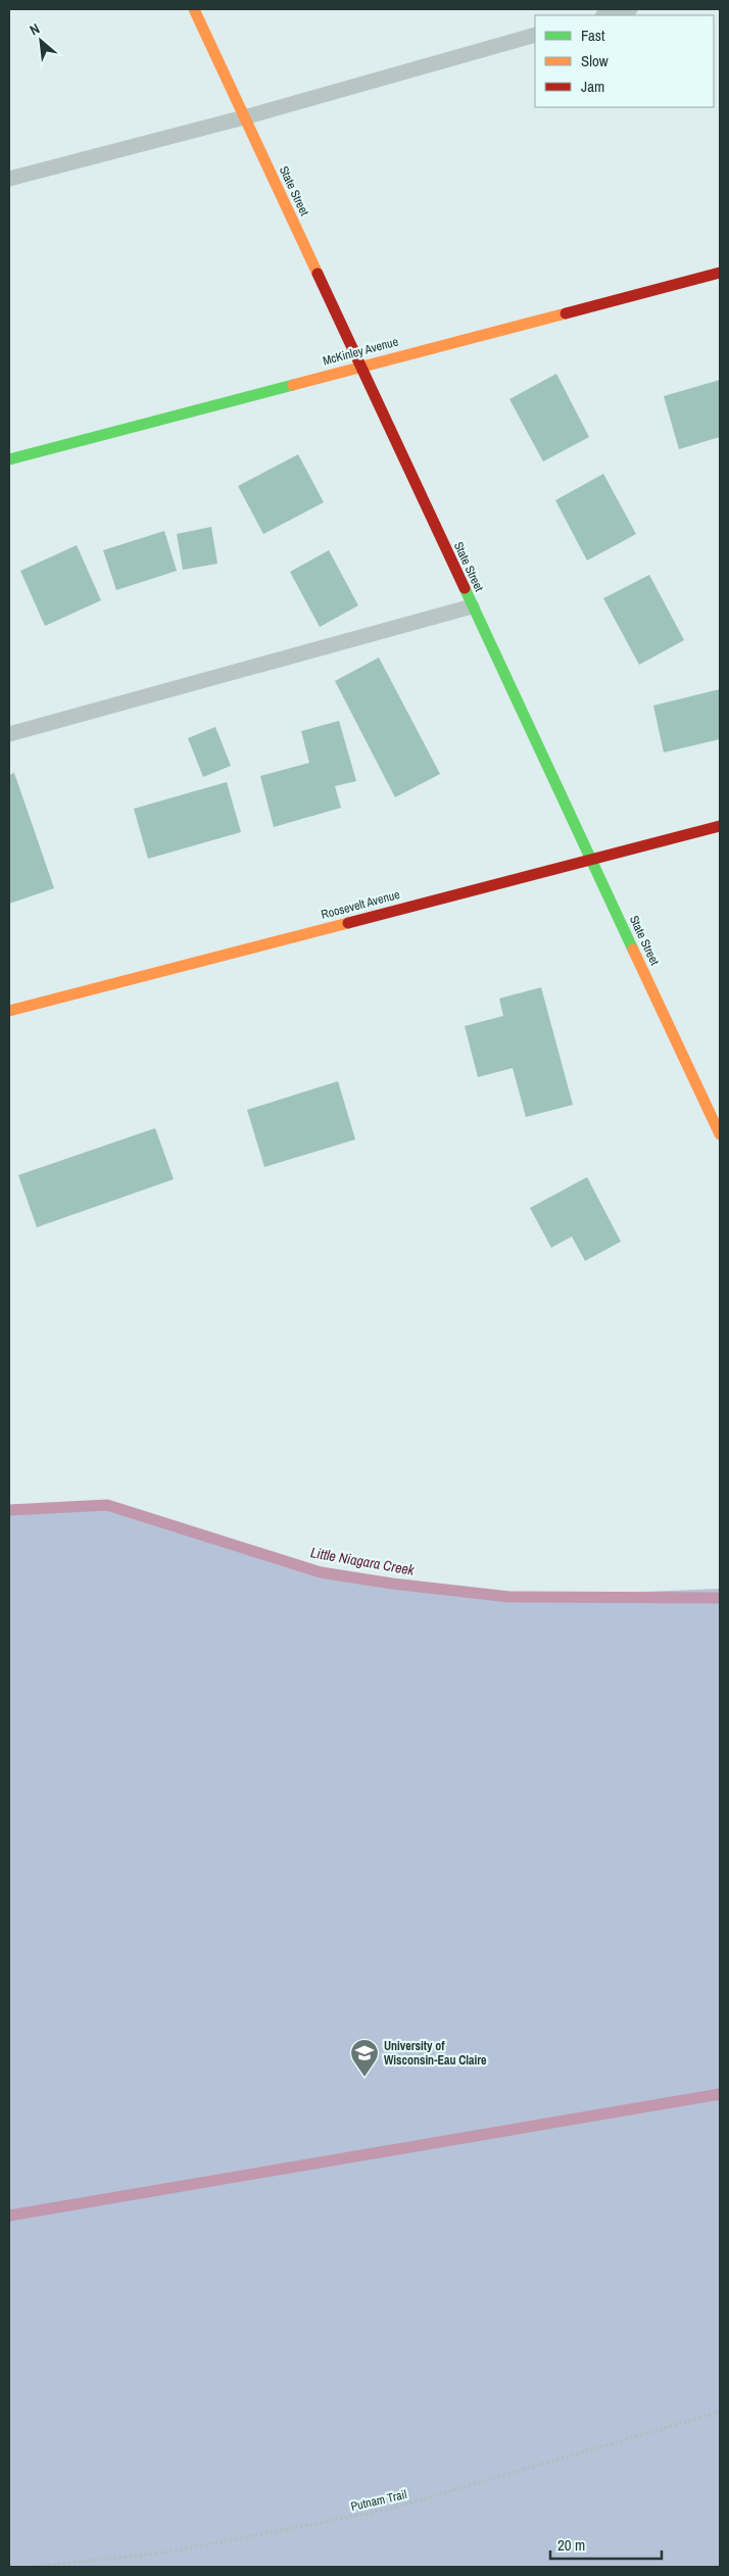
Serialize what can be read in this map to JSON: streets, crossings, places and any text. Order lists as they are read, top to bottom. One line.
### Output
{"streets":{"street":["State Street","McKinley Avenue","Roosevelt Avenue"],"path":["Putnam Trail"]},"crossings":[["State Street","McKinley Avenue"],["State Street","Roosevelt Avenue"]],"water":["Little Niagara Creek"],"places":{"school or university":["University of Wisconsin-Eau Claire"]},"legend":["Fast","Slow","Jam"],"scale_bar":"20 m","north":"top left"}
